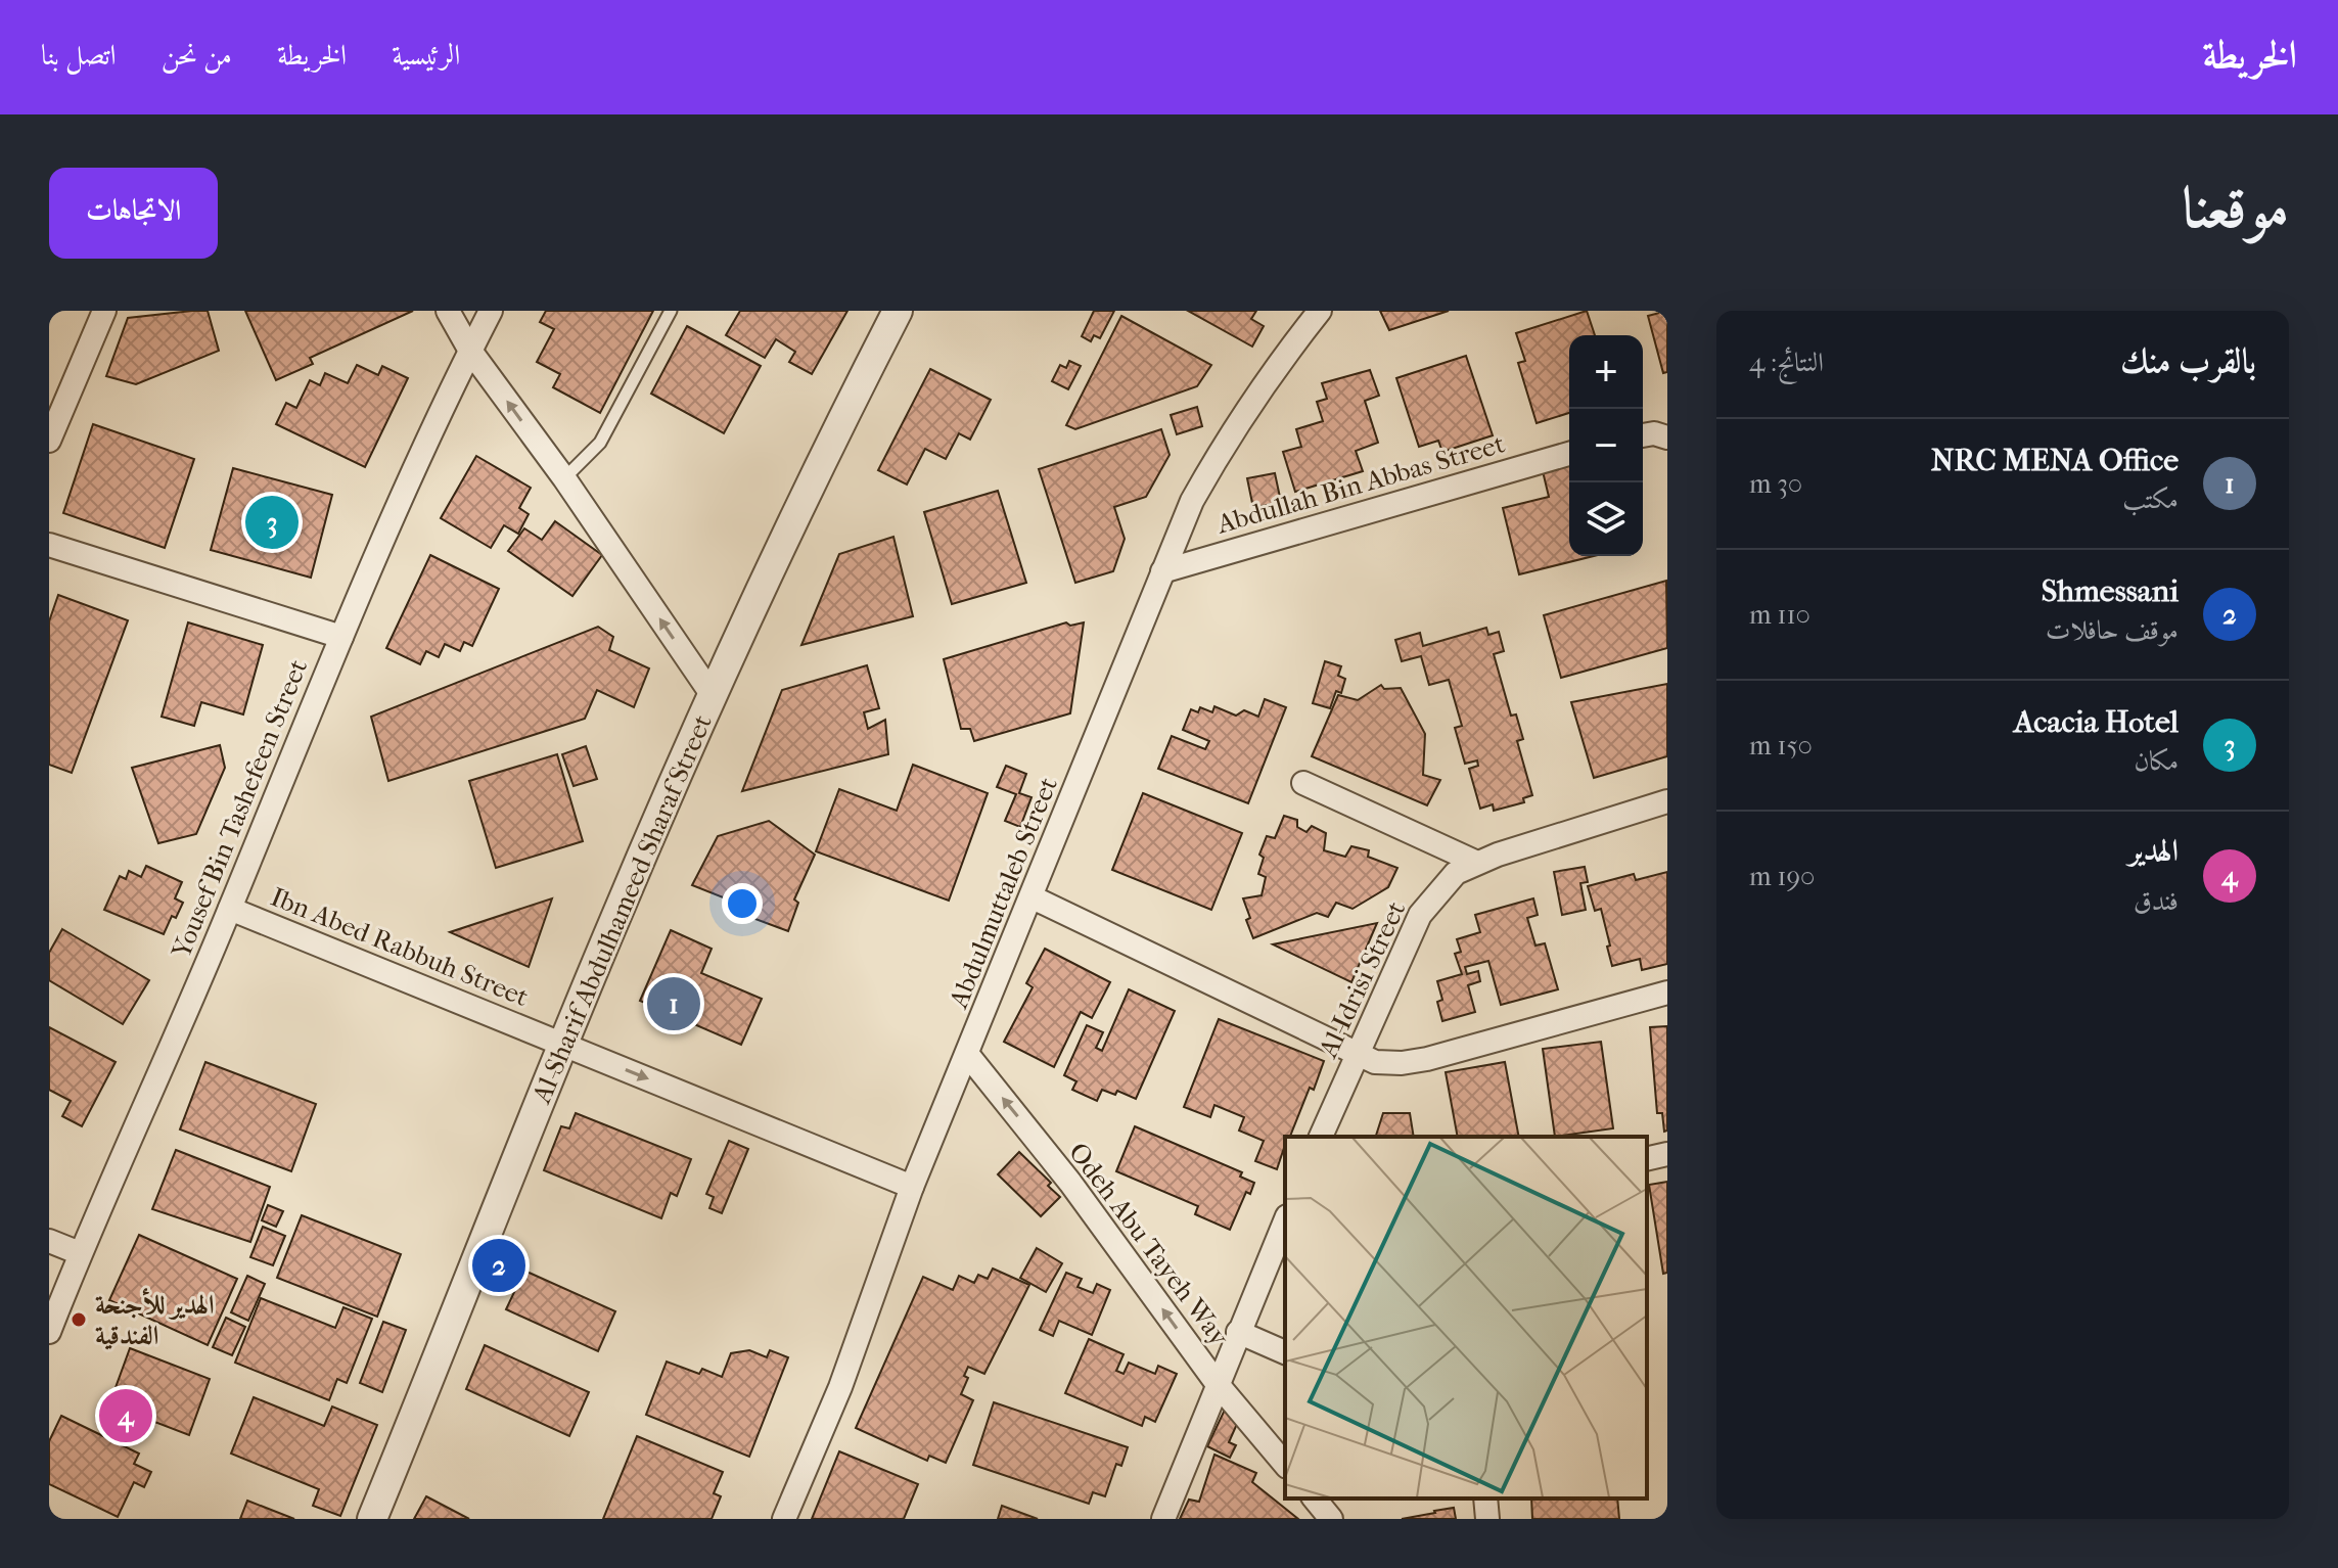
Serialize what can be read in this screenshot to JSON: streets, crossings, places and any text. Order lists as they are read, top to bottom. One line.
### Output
{"streets":{"street":["Abdullah Bin Abbas Street","Yousef Bin Tashefeen Street","Abdulmuttaleb Street","Al-Sharif Abdulhameed Sharaf Street","Ibn Abed Rabbuh Street","Al-Idrisi Street","Odeh Abu Tayeh Way"]},"crossings":[["Abdullah Bin Abbas Street","Abdulmuttaleb Street"],["Yousef Bin Tashefeen Street","Ibn Abed Rabbuh Street"],["Abdulmuttaleb Street","Ibn Abed Rabbuh Street"],["Abdulmuttaleb Street","Odeh Abu Tayeh Way"],["Al-Sharif Abdulhameed Sharaf Street","Ibn Abed Rabbuh Street"]],"one_way":["Ibn Abed Rabbuh Street","Odeh Abu Tayeh Way"],"places":["الهدير للأجنحة الفندقية"],"page":{"header":"الخريطة","nav":["الرئيسية","الخريطة","من نحن","اتصل بنا"],"title":"موقعنا","buttons":"الاتجاهات","heading":["بالقرب منك","النتائج: 4"],"map_buttons":["+","−"],"list":[{"mark":"1","name":"NRC MENA Office","note":"مكتب","value":"30 m"},{"mark":"2","name":"Shmessani","note":"موقف حافلات","value":"110 m"},{"mark":"3","name":"Acacia Hotel","note":"مكان","value":"150 m"},{"mark":"4","name":"الهدير","note":"فندق","value":"190 m"}],"pins":["3","1","2","4"]}}
